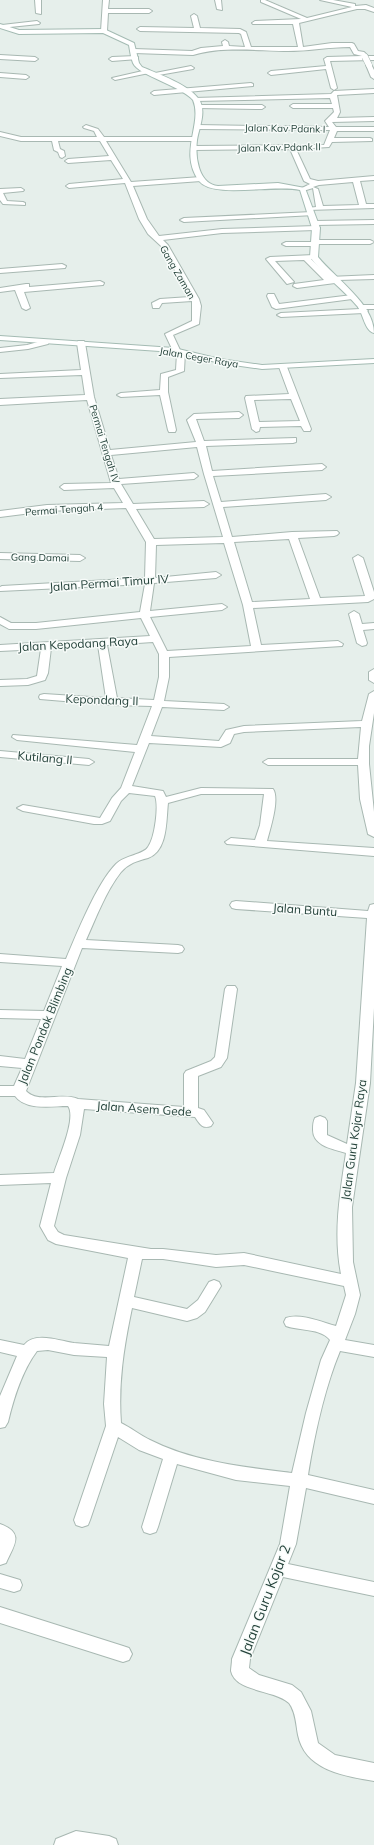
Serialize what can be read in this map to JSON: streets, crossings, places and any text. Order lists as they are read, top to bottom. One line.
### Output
{"streets":{"street":["Jalan Kav Pdank I","Jalan Kav Pdank II","Gang Zaman","Jalan Ceger Raya","Permai Tengah IV","Permai Tengah 4","Gang Damai","Jalan Permai Timur IV","Jalan Kepodang Raya","Kepondang II","Kutilang II","Jalan Buntu","Jalan Pondok Blimbing","Jalan Asem Gede","Jalan Guru Kojar Raya","Jalan Guru Kojar 2"]},"crossings":[["Jalan Kav Pdank I","Jalan Kav Pdank II"],["Gang Zaman","Jalan Ceger Raya"],["Jalan Ceger Raya","Permai Tengah IV"],["Permai Tengah IV","Permai Tengah 4"],["Permai Tengah IV","Jalan Permai Timur IV"],["Jalan Buntu","Jalan Guru Kojar Raya"],["Jalan Pondok Blimbing","Jalan Asem Gede"],["Jalan Guru Kojar Raya","Jalan Guru Kojar 2"]]}
